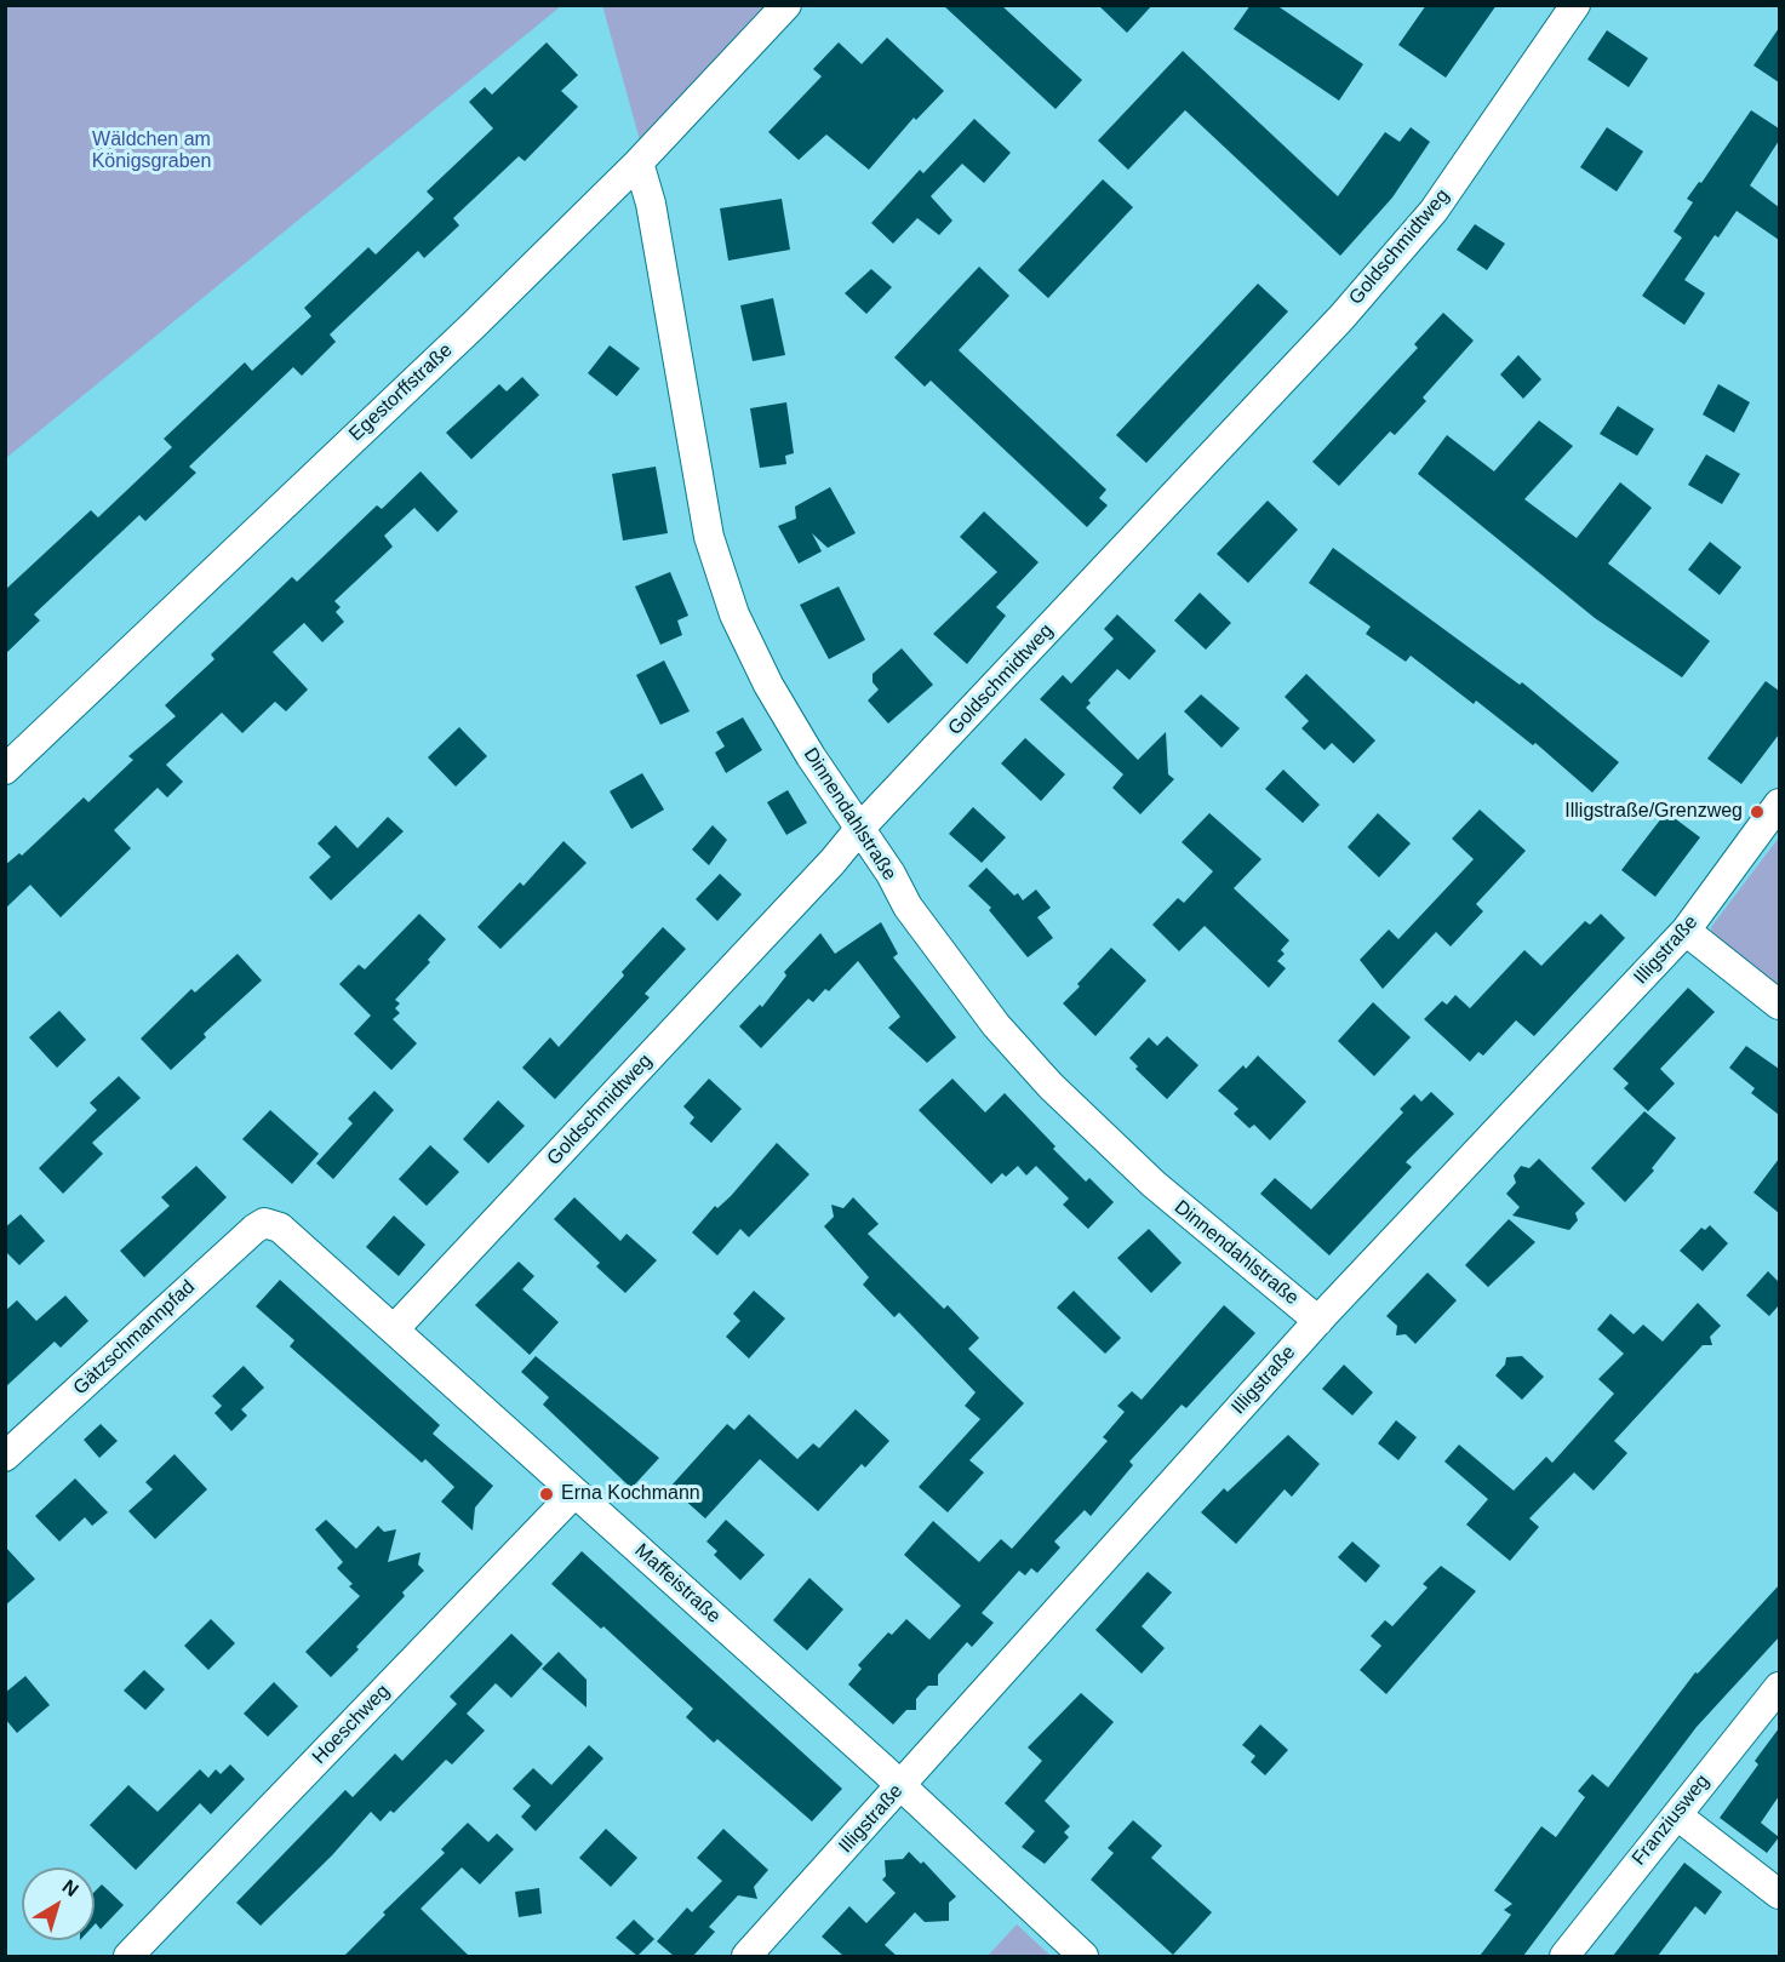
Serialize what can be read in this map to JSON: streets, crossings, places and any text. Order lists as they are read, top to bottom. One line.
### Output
{"streets":{"street":["Goldschmidtweg","Egestorffstraße","Dinnendahlstraße","Illigstraße","Gätzschmannpfad","Maffeistraße","Hoeschweg","Franziusweg"]},"crossings":[["Goldschmidtweg","Dinnendahlstraße"],["Goldschmidtweg","Maffeistraße"],["Egestorffstraße","Dinnendahlstraße"],["Dinnendahlstraße","Illigstraße"],["Illigstraße","Maffeistraße"],["Gätzschmannpfad","Maffeistraße"],["Maffeistraße","Hoeschweg"]],"parks":["Wäldchen am Königsgraben"],"places":["Illigstraße/Grenzweg","Erna Kochmann"],"north":"top right"}
